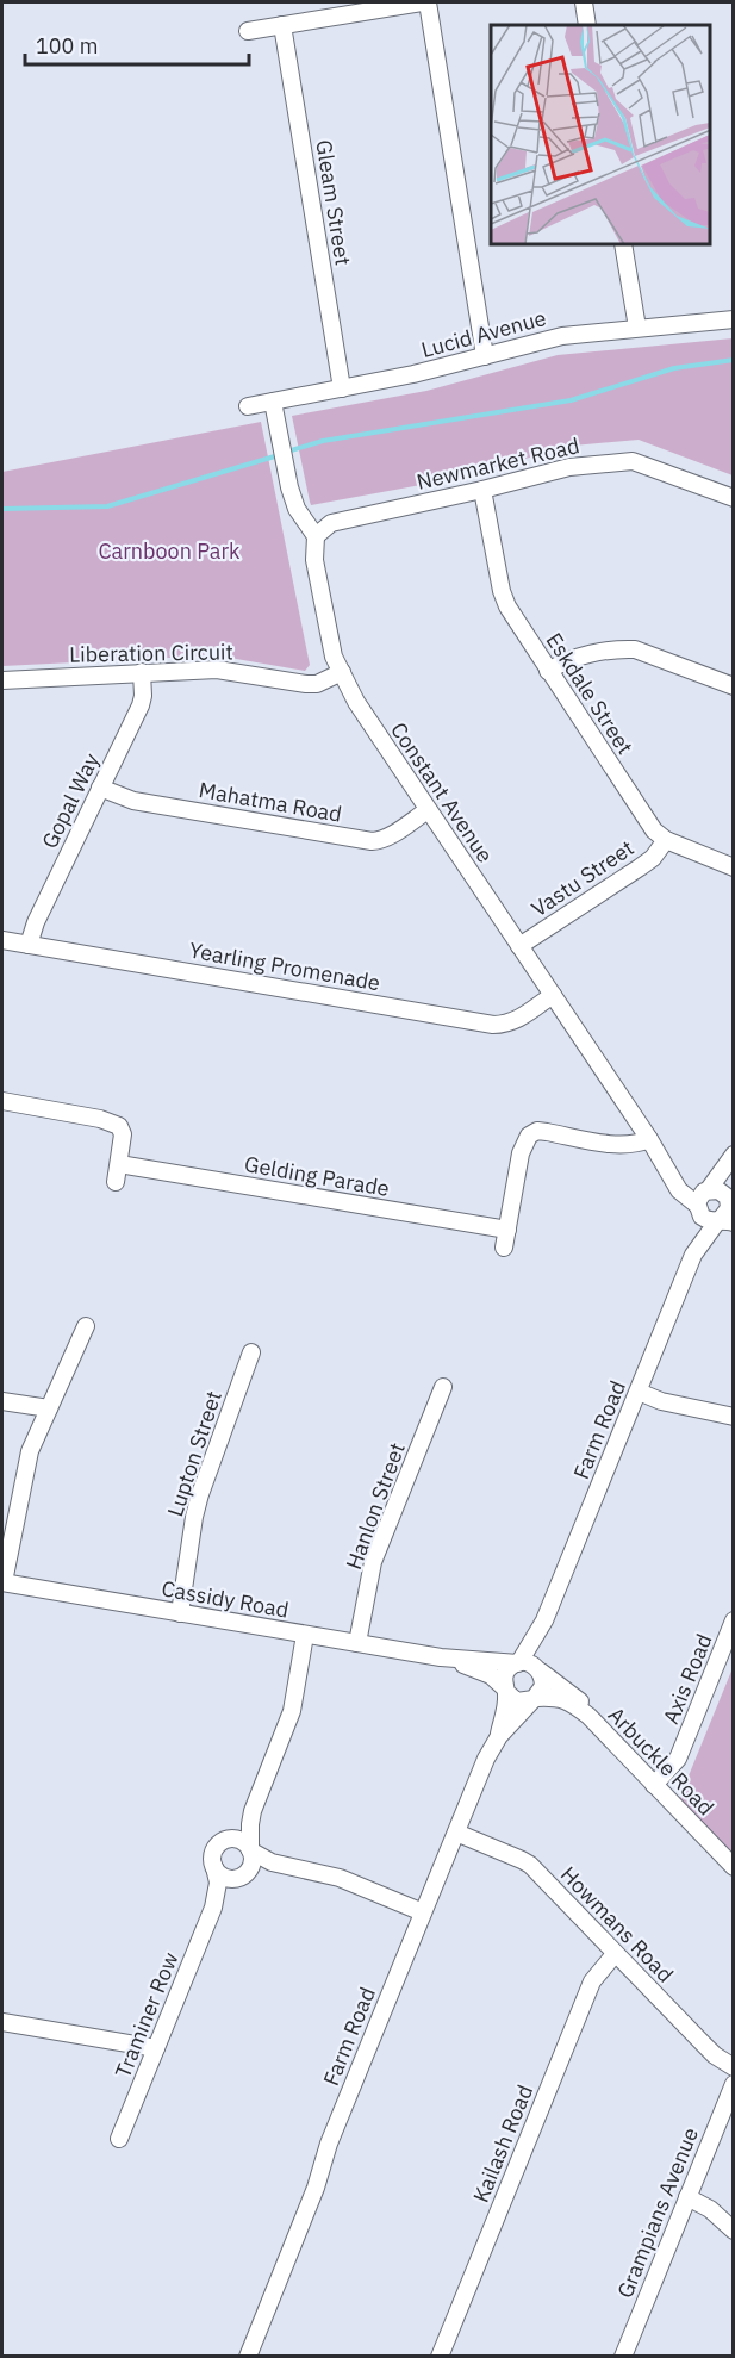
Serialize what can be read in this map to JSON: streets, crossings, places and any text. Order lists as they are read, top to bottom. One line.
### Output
{"streets":{"street":["Gleam Street","Lucid Avenue","Newmarket Road","Liberation Circuit","Eskdale Street","Constant Avenue","Gopal Way","Mahatma Road","Vastu Street","Yearling Promenade","Gelding Parade","Farm Road","Lupton Street","Hanlon Street","Cassidy Road","Axis Road","Arbuckle Road","Howmans Road","Traminer Row","Kailash Road","Grampians Avenue"]},"crossings":[["Gleam Street","Lucid Avenue"],["Newmarket Road","Eskdale Street"],["Newmarket Road","Constant Avenue"],["Liberation Circuit","Constant Avenue"],["Liberation Circuit","Gopal Way"],["Eskdale Street","Vastu Street"],["Constant Avenue","Mahatma Road"],["Constant Avenue","Vastu Street"],["Constant Avenue","Yearling Promenade"],["Constant Avenue","Farm Road"],["Gopal Way","Mahatma Road"],["Gopal Way","Yearling Promenade"],["Farm Road","Cassidy Road"],["Farm Road","Arbuckle Road"],["Farm Road","Howmans Road"],["Lupton Street","Cassidy Road"],["Hanlon Street","Cassidy Road"],["Cassidy Road","Arbuckle Road"],["Axis Road","Arbuckle Road"],["Howmans Road","Kailash Road"]],"parks":["Carnboon Park"],"scale_bar":"100 m"}
